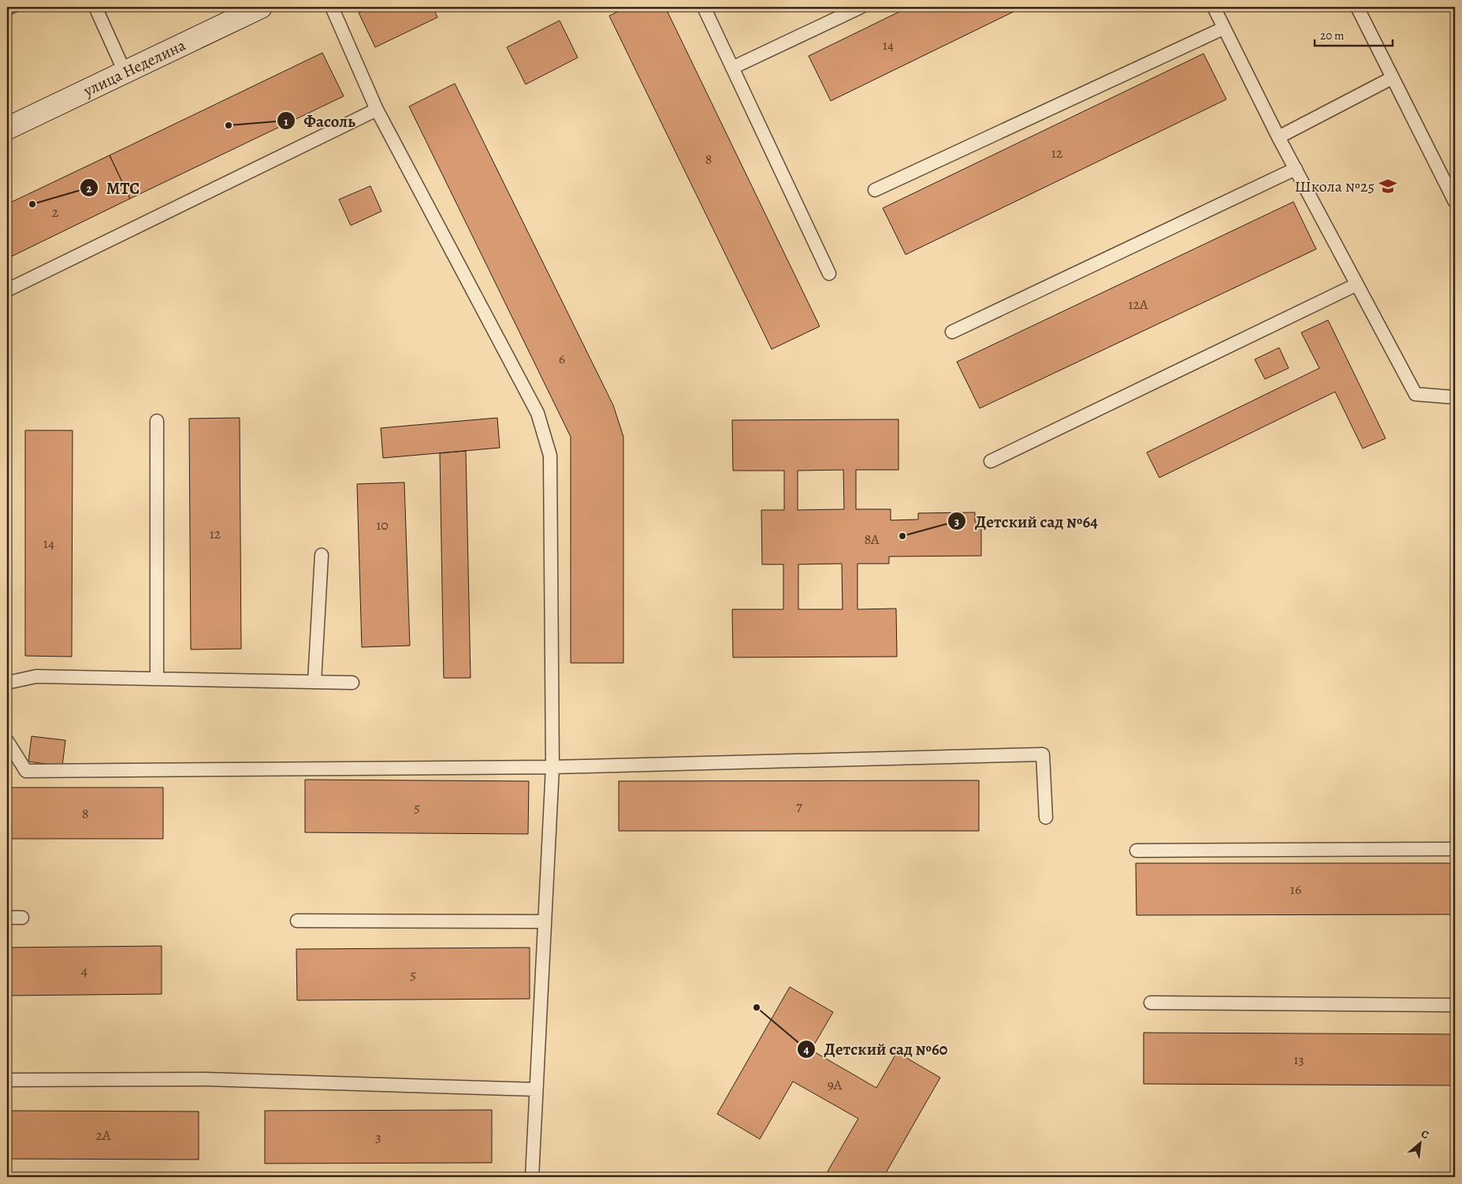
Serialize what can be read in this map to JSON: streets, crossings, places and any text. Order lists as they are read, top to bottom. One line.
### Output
{"streets":{"street":["улица Неделина"]},"places":{"other":["Фасоль","МТС","Детский сад №64","Детский сад №60"],"school or university":["Школа №25"]},"house_numbers":["14","12","8","2","12А","6","10","12","8А","14","7","5","8","16","4","5","13","9А","2А","3"],"scale_bar":"20 m","north":"top right"}
